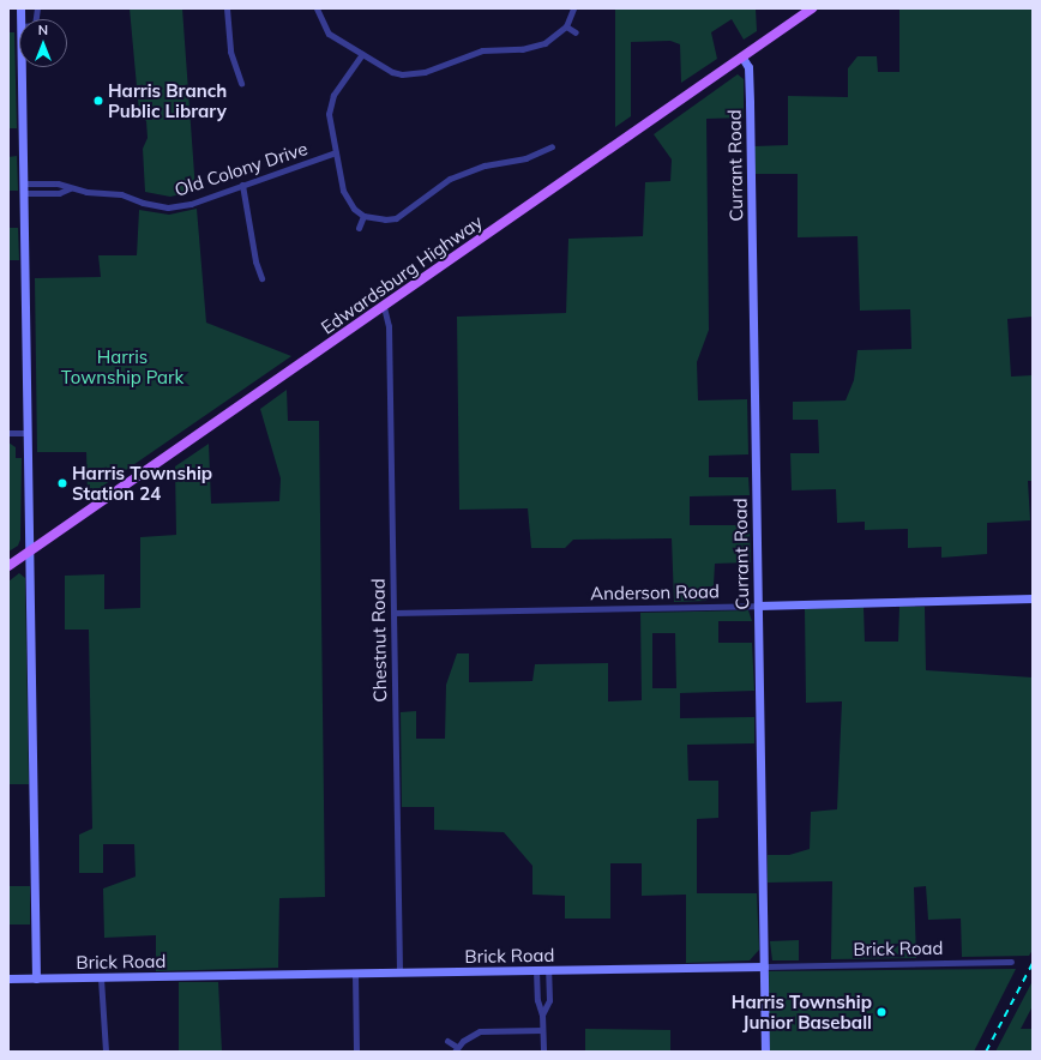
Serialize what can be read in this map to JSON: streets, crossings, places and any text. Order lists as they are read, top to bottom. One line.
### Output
{"streets":{"main road":["Edwardsburg Highway"],"street":["Currant Road","Old Colony Drive","Anderson Road","Chestnut Road","Brick Road"]},"crossings":[["Currant Road","Edwardsburg Highway"],["Currant Road","Anderson Road"],["Currant Road","Brick Road"],["Edwardsburg Highway","Chestnut Road"],["Anderson Road","Chestnut Road"],["Chestnut Road","Brick Road"]],"parks":["Harris Township Park"],"places":["Harris Branch Public Library","Harris Township Station 24","Harris Township Junior Baseball"],"north":"top"}
